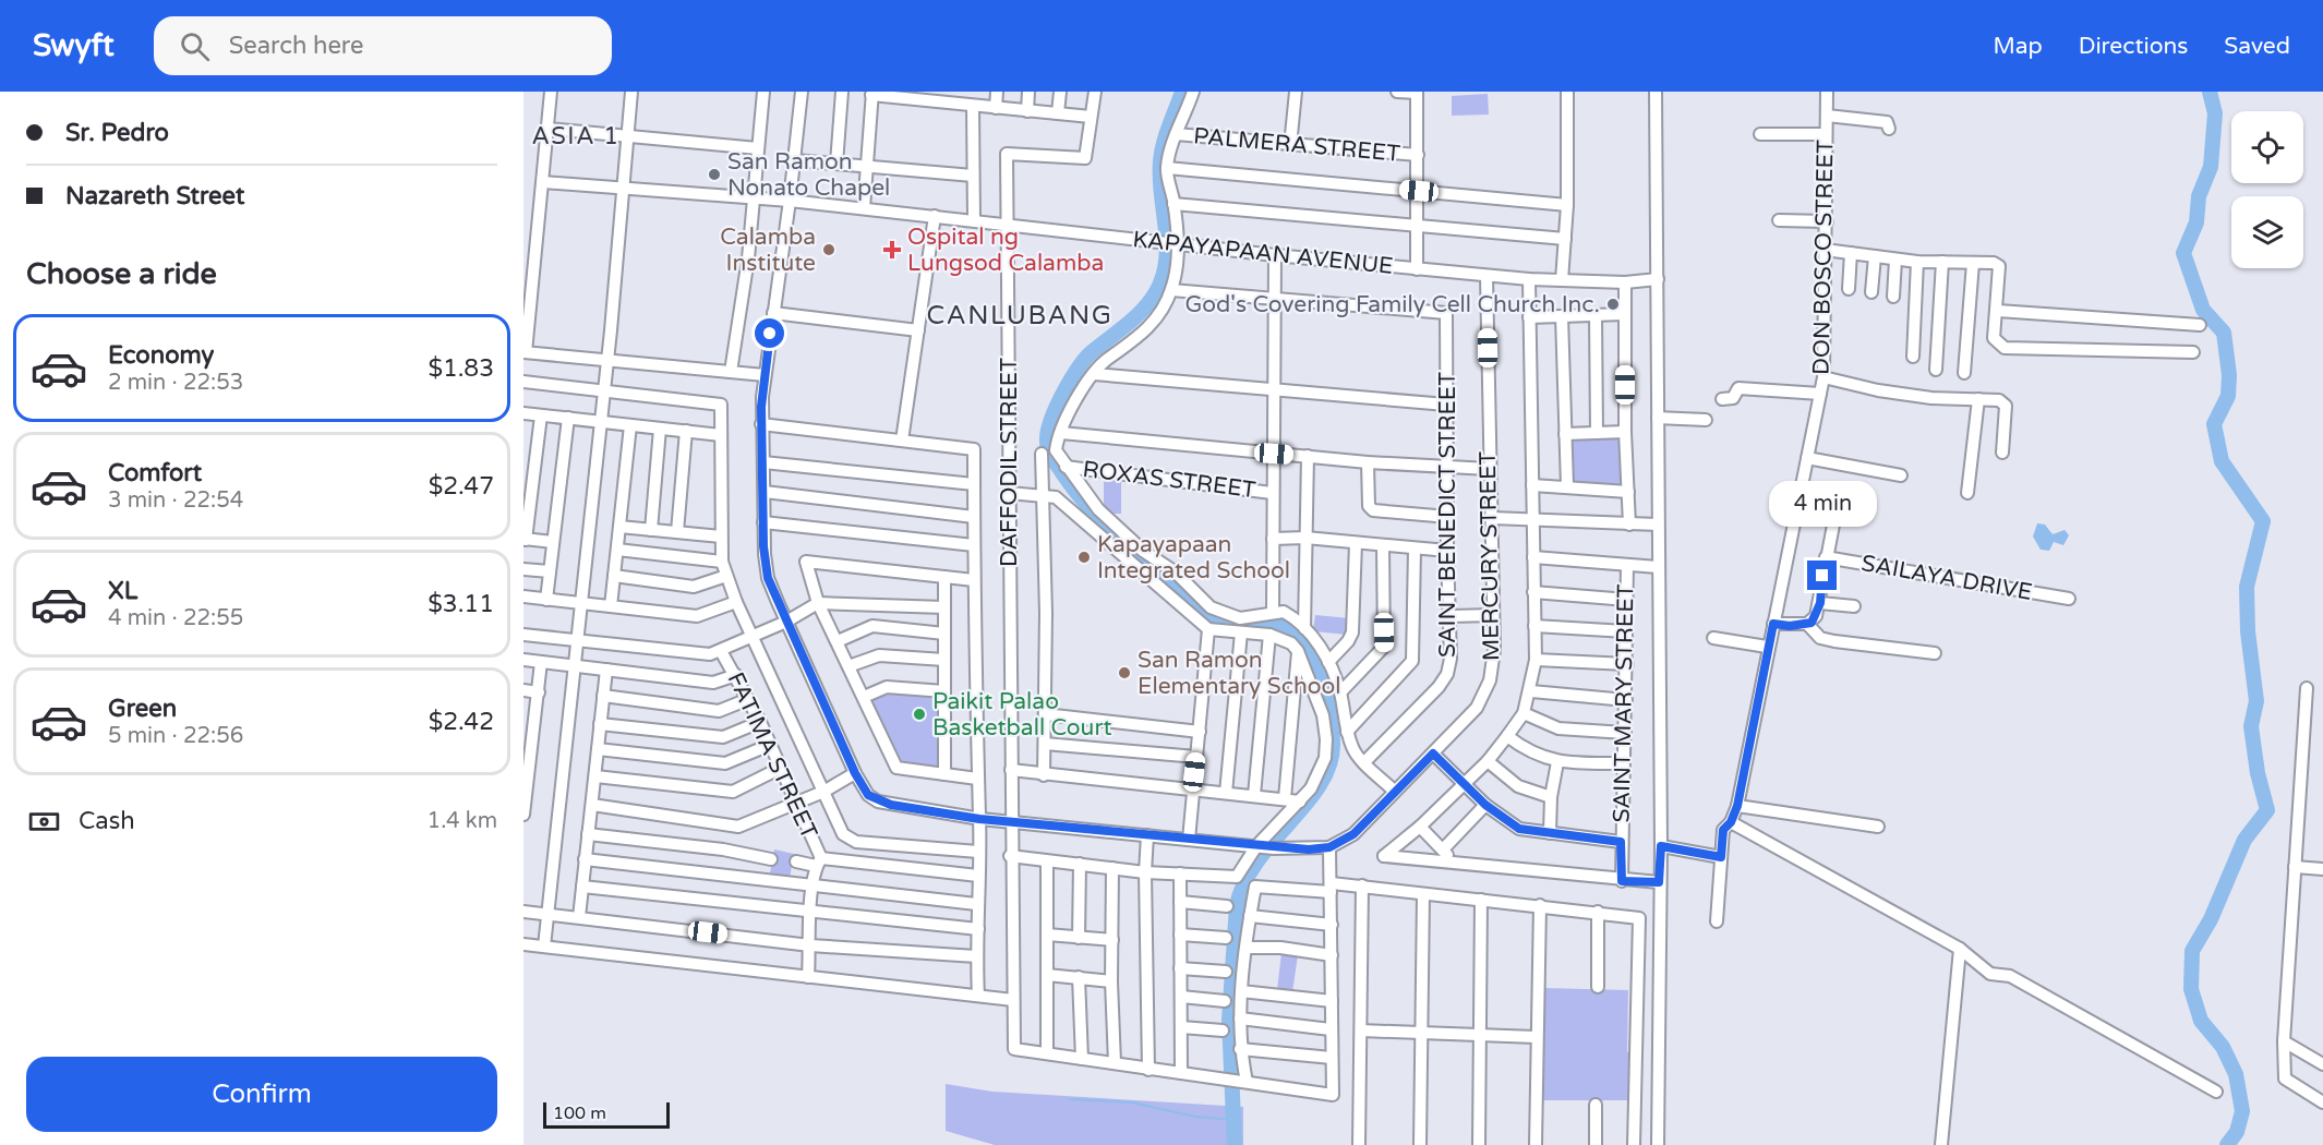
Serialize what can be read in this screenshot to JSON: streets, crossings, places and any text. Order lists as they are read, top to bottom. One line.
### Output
{"streets":{"street":["PALMERA STREET","KAPAYAPAAN AVENUE","DON BOSCO STREET","DAFFODIL STREET","ROXAS STREET","SAINT BENEDICT STREET","MERCURY STREET","SAILAYA DRIVE","SAINT MARY STREET","FATIMA STREET"]},"crossings":[["KAPAYAPAAN AVENUE","DAFFODIL STREET"],["KAPAYAPAAN AVENUE","MERCURY STREET"]],"districts":["ASIA 1","CANLUBANG"],"places":{"other":["San Ramon Nonato Chapel","Calamba Institute","God's Covering Family Cell Church Inc.","Kapayapaan Integrated School","San Ramon Elementary School","Paikit Palao Basketball Court"],"health":["Ospital ng Lungsod Calamba"]},"scale_bar":"100 m","page":{"header":"Swyft","search":"Search here","nav":["Map","Directions","Saved"],"banner":["Sr. Pedro","Nazareth Street"],"heading":"Choose a ride","list":[{"name":"Economy","note":"2 min · 22:53","value":"$1.83"},{"name":"Comfort","note":"3 min · 22:54","value":"$2.47"},{"name":"XL","note":"4 min · 22:55","value":"$3.11"},{"name":"Green","note":"5 min · 22:56","value":"$2.42"}],"bubble":"4 min","pay":["Cash","1.4 km"],"buttons":"Confirm","scale":"100 m"}}
